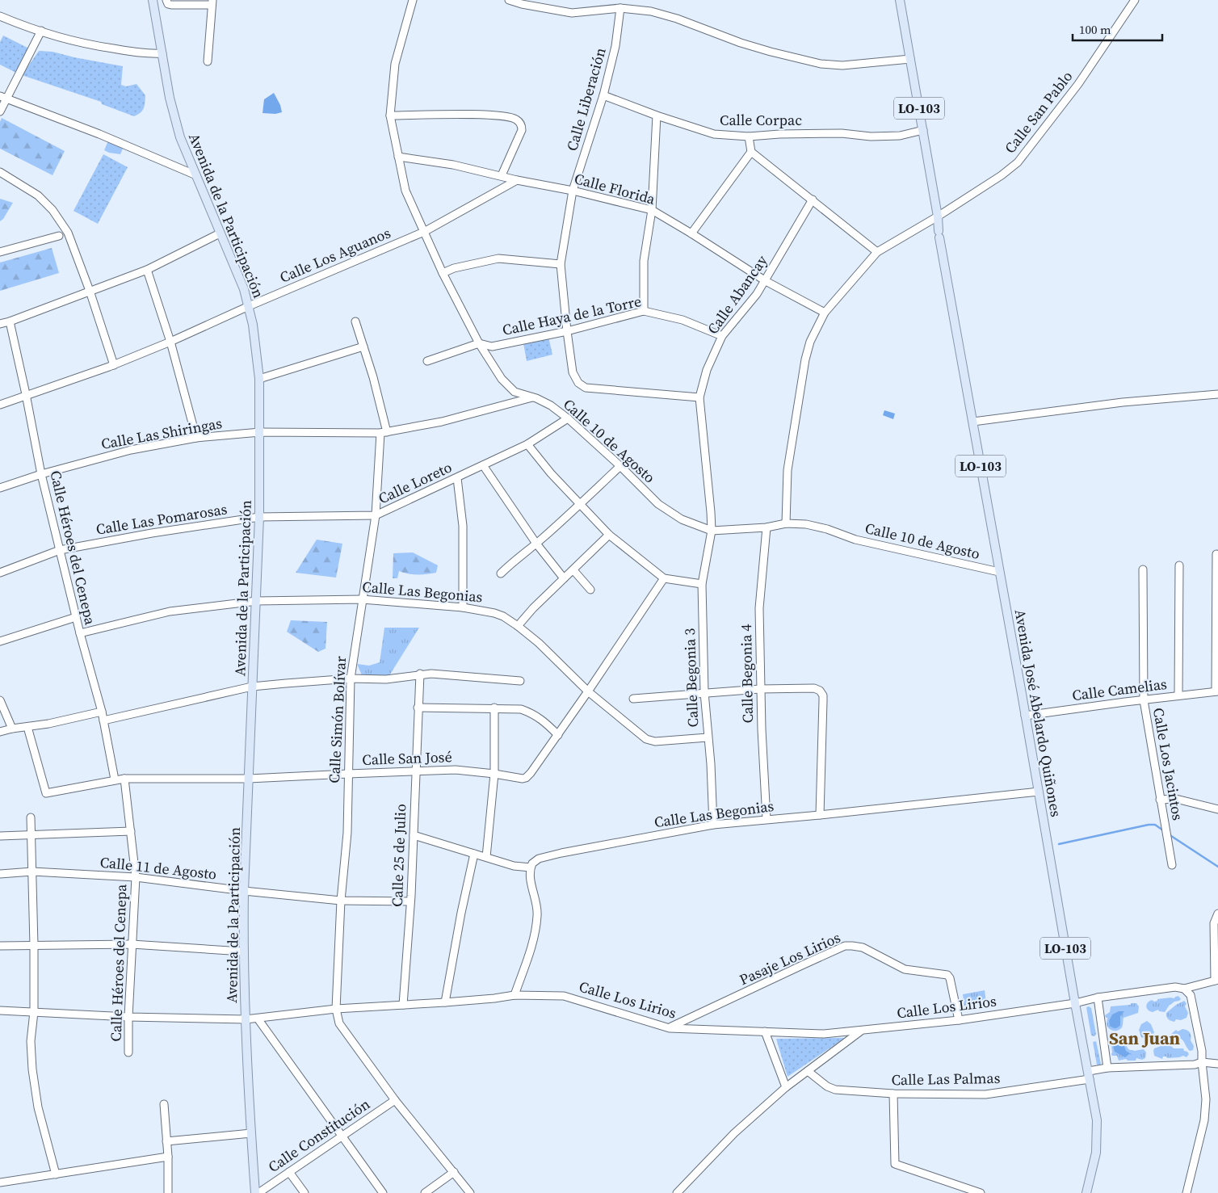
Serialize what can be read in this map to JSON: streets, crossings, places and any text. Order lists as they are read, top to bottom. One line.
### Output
{"streets":{"main road":["LO-103","Avenida de la Participación","Avenida José Abelardo Quiñones"],"street":["Calle Liberación","Calle San Pablo","Calle Corpac","Calle Florida","Calle Los Aguanos","Calle Abancay","Calle Haya de la Torre","Calle Las Shiringas","Calle 10 de Agosto","Calle Loreto","Calle Las Pomarosas","Calle Héroes del Cenepa","Calle Las Begonias","Calle Begonia 4","Calle Begonia 3","Calle Camelias","Calle Simón Bolívar","Calle San José","Calle Los Jacintos","Calle 25 de Julio","Calle 11 de Agosto","Pasaje Los Lirios","Calle Los Lirios","Calle Las Palmas","Calle Constitución"]},"crossings":[["Calle Liberación","Calle Corpac"],["Calle Liberación","Calle Florida"],["Calle Liberación","Calle Abancay"],["Calle Liberación","Calle Haya de la Torre"],["Calle San Pablo","Calle Florida"],["Calle San Pablo","Calle 10 de Agosto"],["Calle San Pablo","Avenida José Abelardo Quiñones"],["Calle Corpac","Avenida José Abelardo Quiñones"],["Calle Florida","Calle Los Aguanos"],["Calle Florida","Calle Abancay"],["Calle Florida","Calle 10 de Agosto"],["Avenida de la Participación","Calle Los Aguanos"],["Avenida de la Participación","Calle Las Shiringas"],["Avenida de la Participación","Calle Loreto"],["Avenida de la Participación","Calle Las Pomarosas"],["Avenida de la Participación","Calle Las Begonias"],["Avenida de la Participación","Calle San José"],["Avenida de la Participación","Calle 11 de Agosto"],["Avenida de la Participación","Calle Los Lirios"],["Calle Los Aguanos","Calle 10 de Agosto"],["Calle Los Aguanos","Calle Héroes del Cenepa"],["Calle Abancay","Calle Haya de la Torre"],["Calle Abancay","Calle 10 de Agosto"],["Calle Abancay","Calle Begonia 3"],["Calle Haya de la Torre","Calle 10 de Agosto"],["Calle Las Shiringas","Calle 10 de Agosto"],["Calle Las Shiringas","Calle Héroes del Cenepa"],["Calle Las Shiringas","Calle Simón Bolívar"],["Calle 10 de Agosto","Calle Loreto"],["Calle 10 de Agosto","Calle Begonia 4"],["Calle 10 de Agosto","Calle Begonia 3"],["Calle 10 de Agosto","Avenida José Abelardo Quiñones"],["Calle Loreto","Calle Las Pomarosas"],["Calle Loreto","Calle Simón Bolívar"],["Calle Las Pomarosas","Calle Héroes del Cenepa"],["Calle Héroes del Cenepa","Calle Las Begonias"],["Calle Héroes del Cenepa","Calle San José"],["Calle Héroes del Cenepa","Calle 11 de Agosto"],["Calle Héroes del Cenepa","Calle Los Lirios"],["Calle Las Begonias","Calle Begonia 4"],["Calle Las Begonias","Calle Begonia 3"],["Calle Las Begonias","Avenida José Abelardo Quiñones"],["Calle Las Begonias","Calle Simón Bolívar"],["Calle Camelias","Avenida José Abelardo Quiñones"],["Calle Camelias","Calle Los Jacintos"],["Avenida José Abelardo Quiñones","Calle Los Lirios"],["Avenida José Abelardo Quiñones","Calle Las Palmas"],["Calle Simón Bolívar","Calle San José"],["Calle Simón Bolívar","Calle 11 de Agosto"],["Calle Simón Bolívar","Calle Los Lirios"],["Calle San José","Calle 25 de Julio"],["Calle 25 de Julio","Calle 11 de Agosto"],["Calle 25 de Julio","Calle Los Lirios"],["Pasaje Los Lirios","Calle Los Lirios"]],"districts":["San Juan"],"scale_bar":"100 m"}
